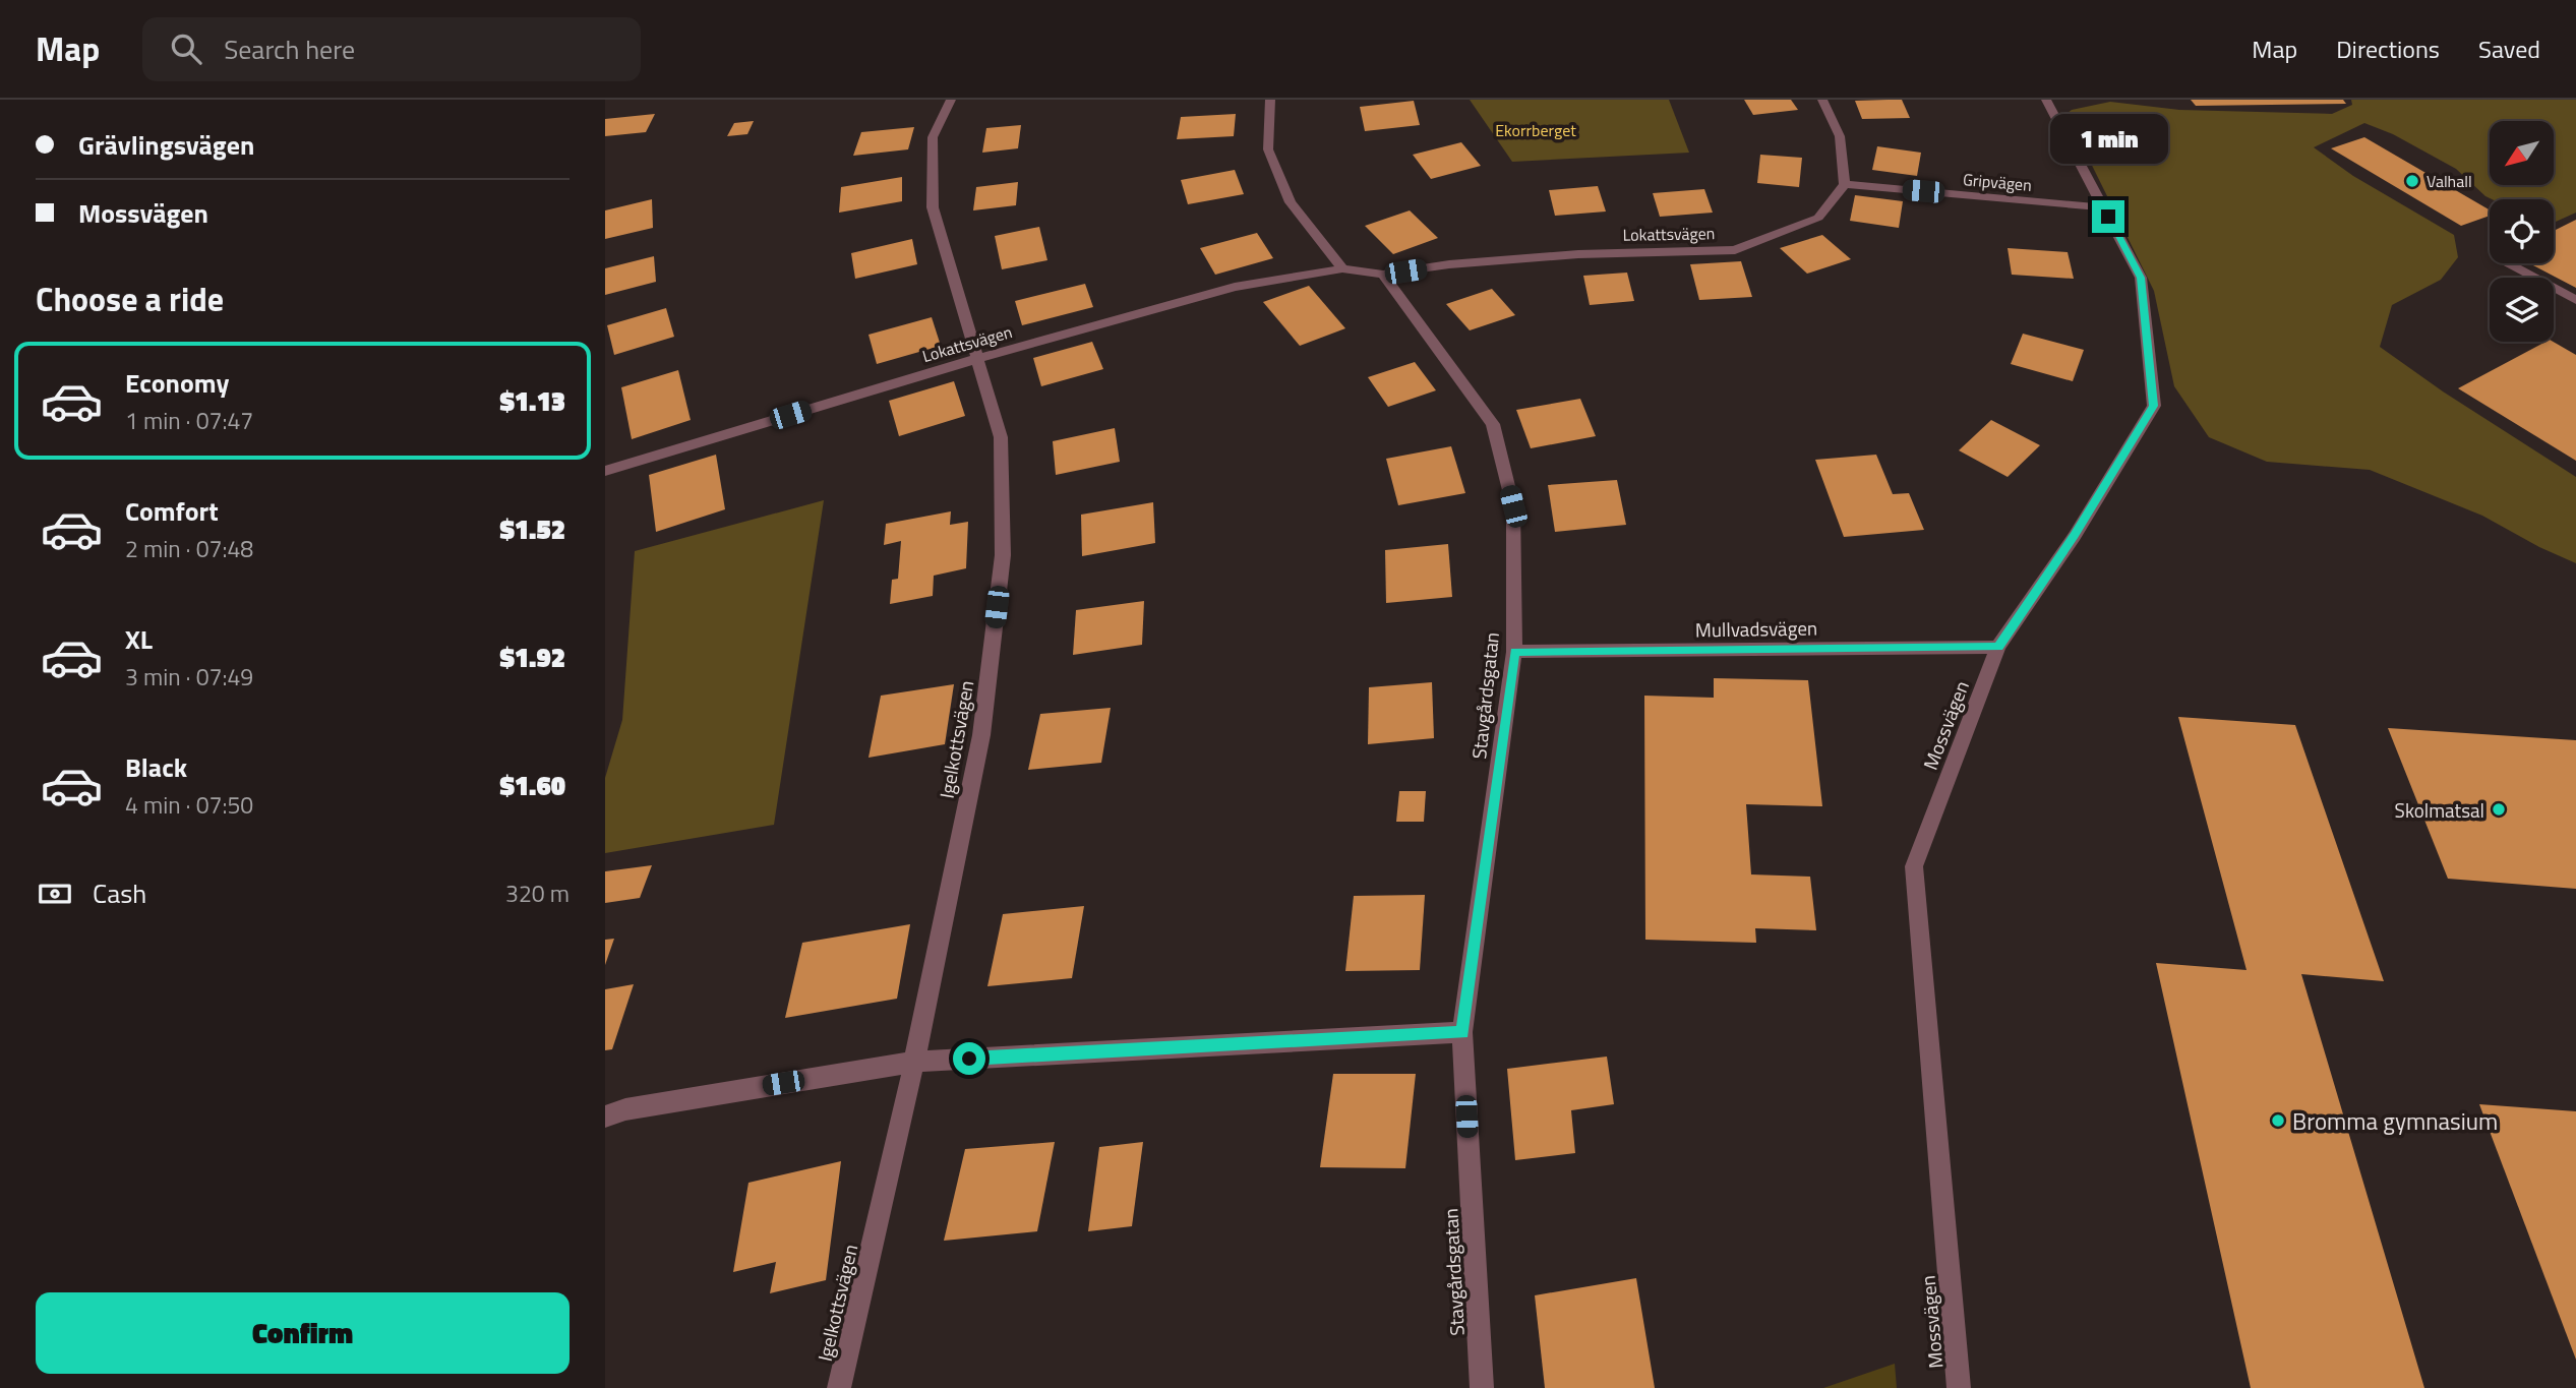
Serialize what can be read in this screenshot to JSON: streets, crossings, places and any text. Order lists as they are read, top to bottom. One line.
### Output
{"streets":{"street":["Gripvägen","Lokattsvägen","Mullvadsvägen","Stavgårdsgatan","Mossvägen","Igelkottsvägen"]},"crossings":[["Gripvägen","Lokattsvägen"],["Gripvägen","Mossvägen"],["Lokattsvägen","Stavgårdsgatan"],["Lokattsvägen","Igelkottsvägen"],["Mullvadsvägen","Stavgårdsgatan"],["Mullvadsvägen","Mossvägen"]],"parks":["Ekorrberget"],"places":["Valhall","Skolmatsal","Bromma gymnasium"],"north":"bottom left","page":{"header":"Map","search":"Search here","nav":["Map","Directions","Saved"],"banner":["Grävlingsvägen","Mossvägen"],"bubble":"1 min","heading":"Choose a ride","list":[{"name":"Economy","note":"1 min · 07:47","value":"$1.13"},{"name":"Comfort","note":"2 min · 07:48","value":"$1.52"},{"name":"XL","note":"3 min · 07:49","value":"$1.92"},{"name":"Black","note":"4 min · 07:50","value":"$1.60"}],"pay":["Cash","320 m"],"buttons":"Confirm"}}
